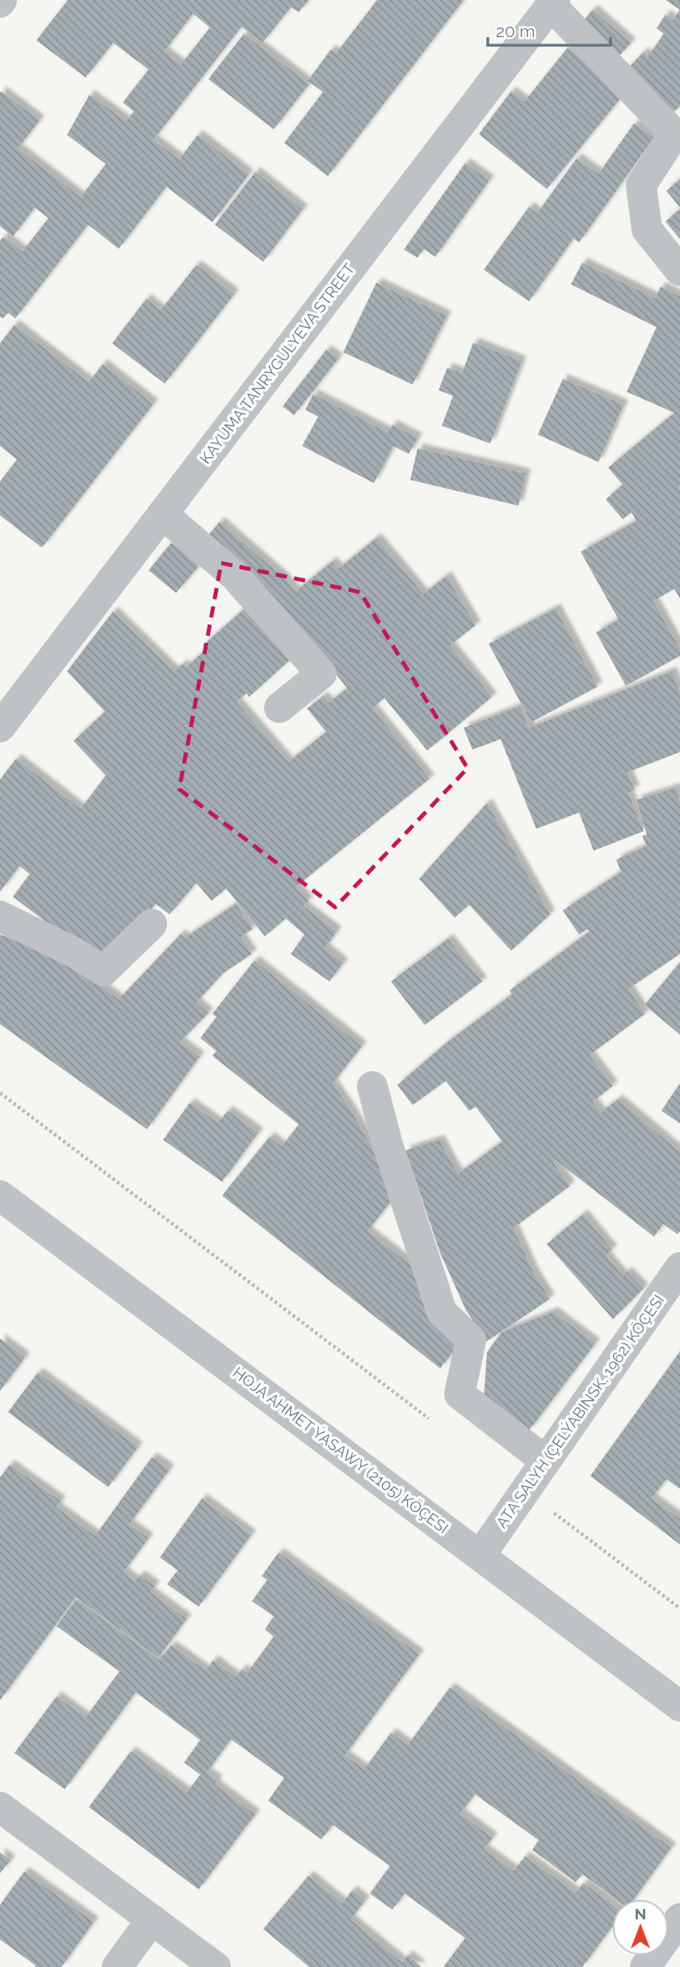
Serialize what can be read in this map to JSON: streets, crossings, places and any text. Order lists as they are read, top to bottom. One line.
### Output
{"streets":{"street":["KAYUMA TANRYGULYEVA STREET","ATA SALYH (ÇELÝABINSK, 1962) KÖÇESI","HOJA AHMET ÝASAWY (2105) KÖÇESI"]},"crossings":[["ATA SALYH (ÇELÝABINSK, 1962) KÖÇESI","HOJA AHMET ÝASAWY (2105) KÖÇESI"]],"scale_bar":"20 m","north":"top"}
